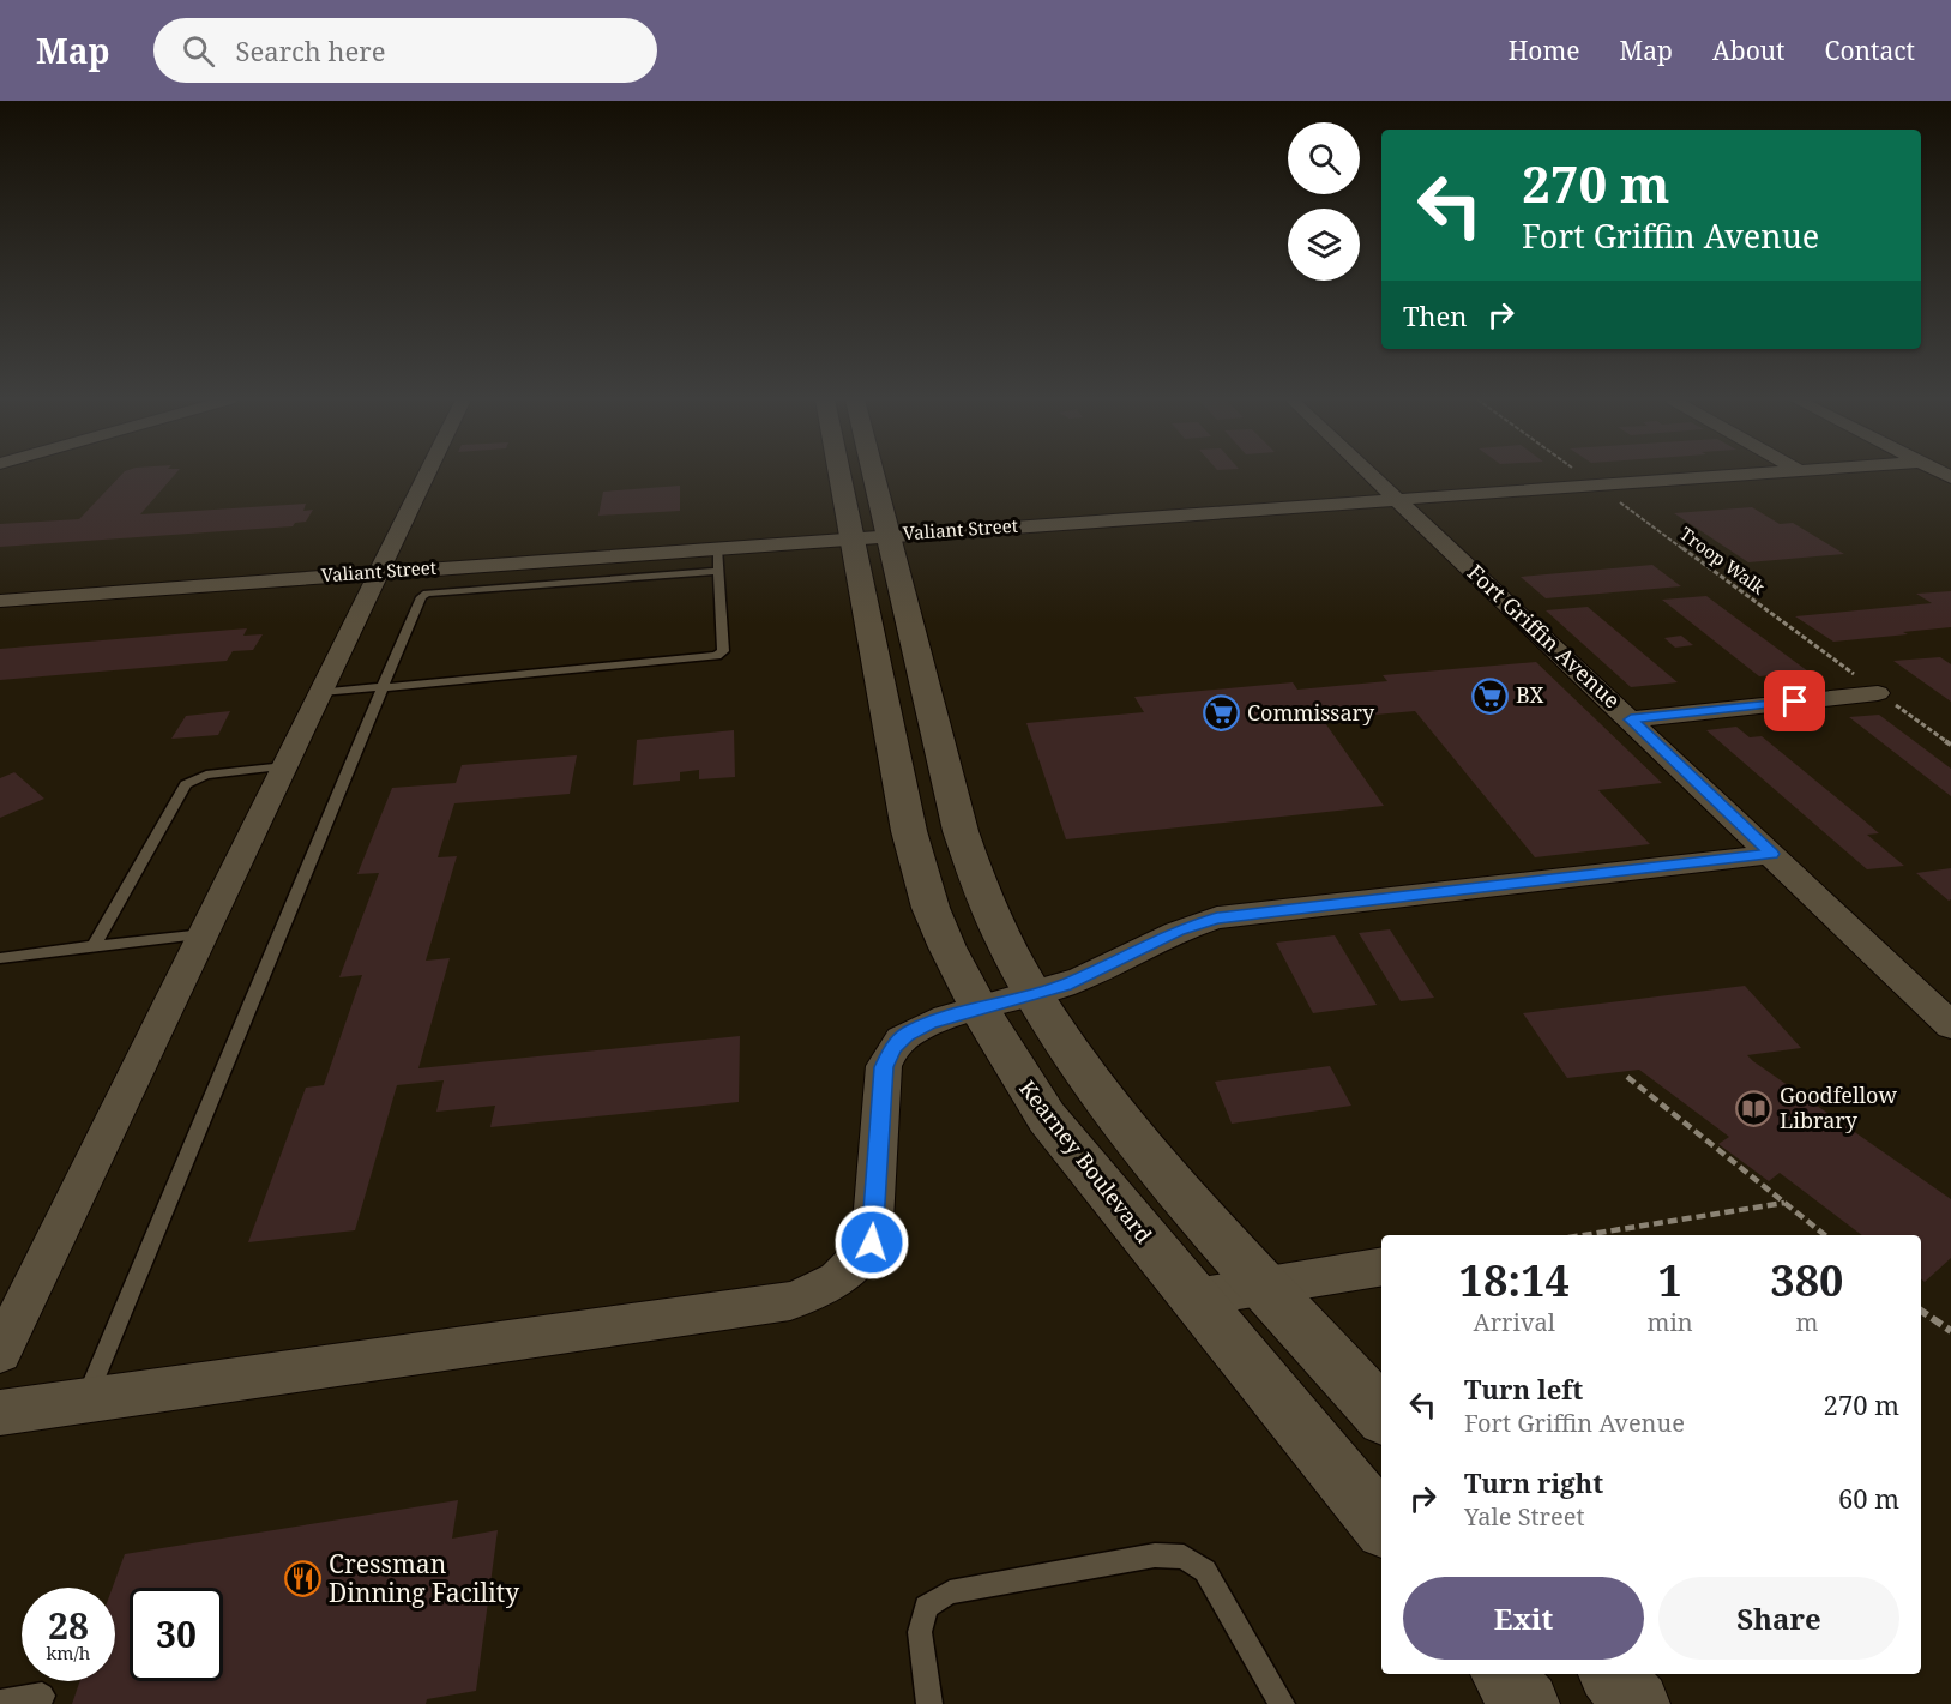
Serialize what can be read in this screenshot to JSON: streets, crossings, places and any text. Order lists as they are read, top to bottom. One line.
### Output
{"streets":{"street":["Valiant Street","Fort Griffin Avenue","Kearney Boulevard"],"path":["Troop Walk"]},"crossings":[["Valiant Street","Troop Walk"],["Valiant Street","Fort Griffin Avenue"],["Valiant Street","Kearney Boulevard"]],"places":{"supermarket":["BX","Commissary"],"library":["Goodfellow Library"],"restaurant":["Cressman Dinning Facility"]},"page":{"header":"Map","search":"Search here","nav":["Home","Map","About","Contact"],"turn":["270 m","Fort Griffin Avenue"],"then":"Then","eta":["18:14","Arrival","1","min","380","m"],"list":[{"name":"Turn left","note":"Fort Griffin Avenue","value":"270 m"},{"name":"Turn right","note":"Yale Street","value":"60 m"}],"buttons":["Exit","Share"],"speed":"28 km/h","limit":"30"}}
